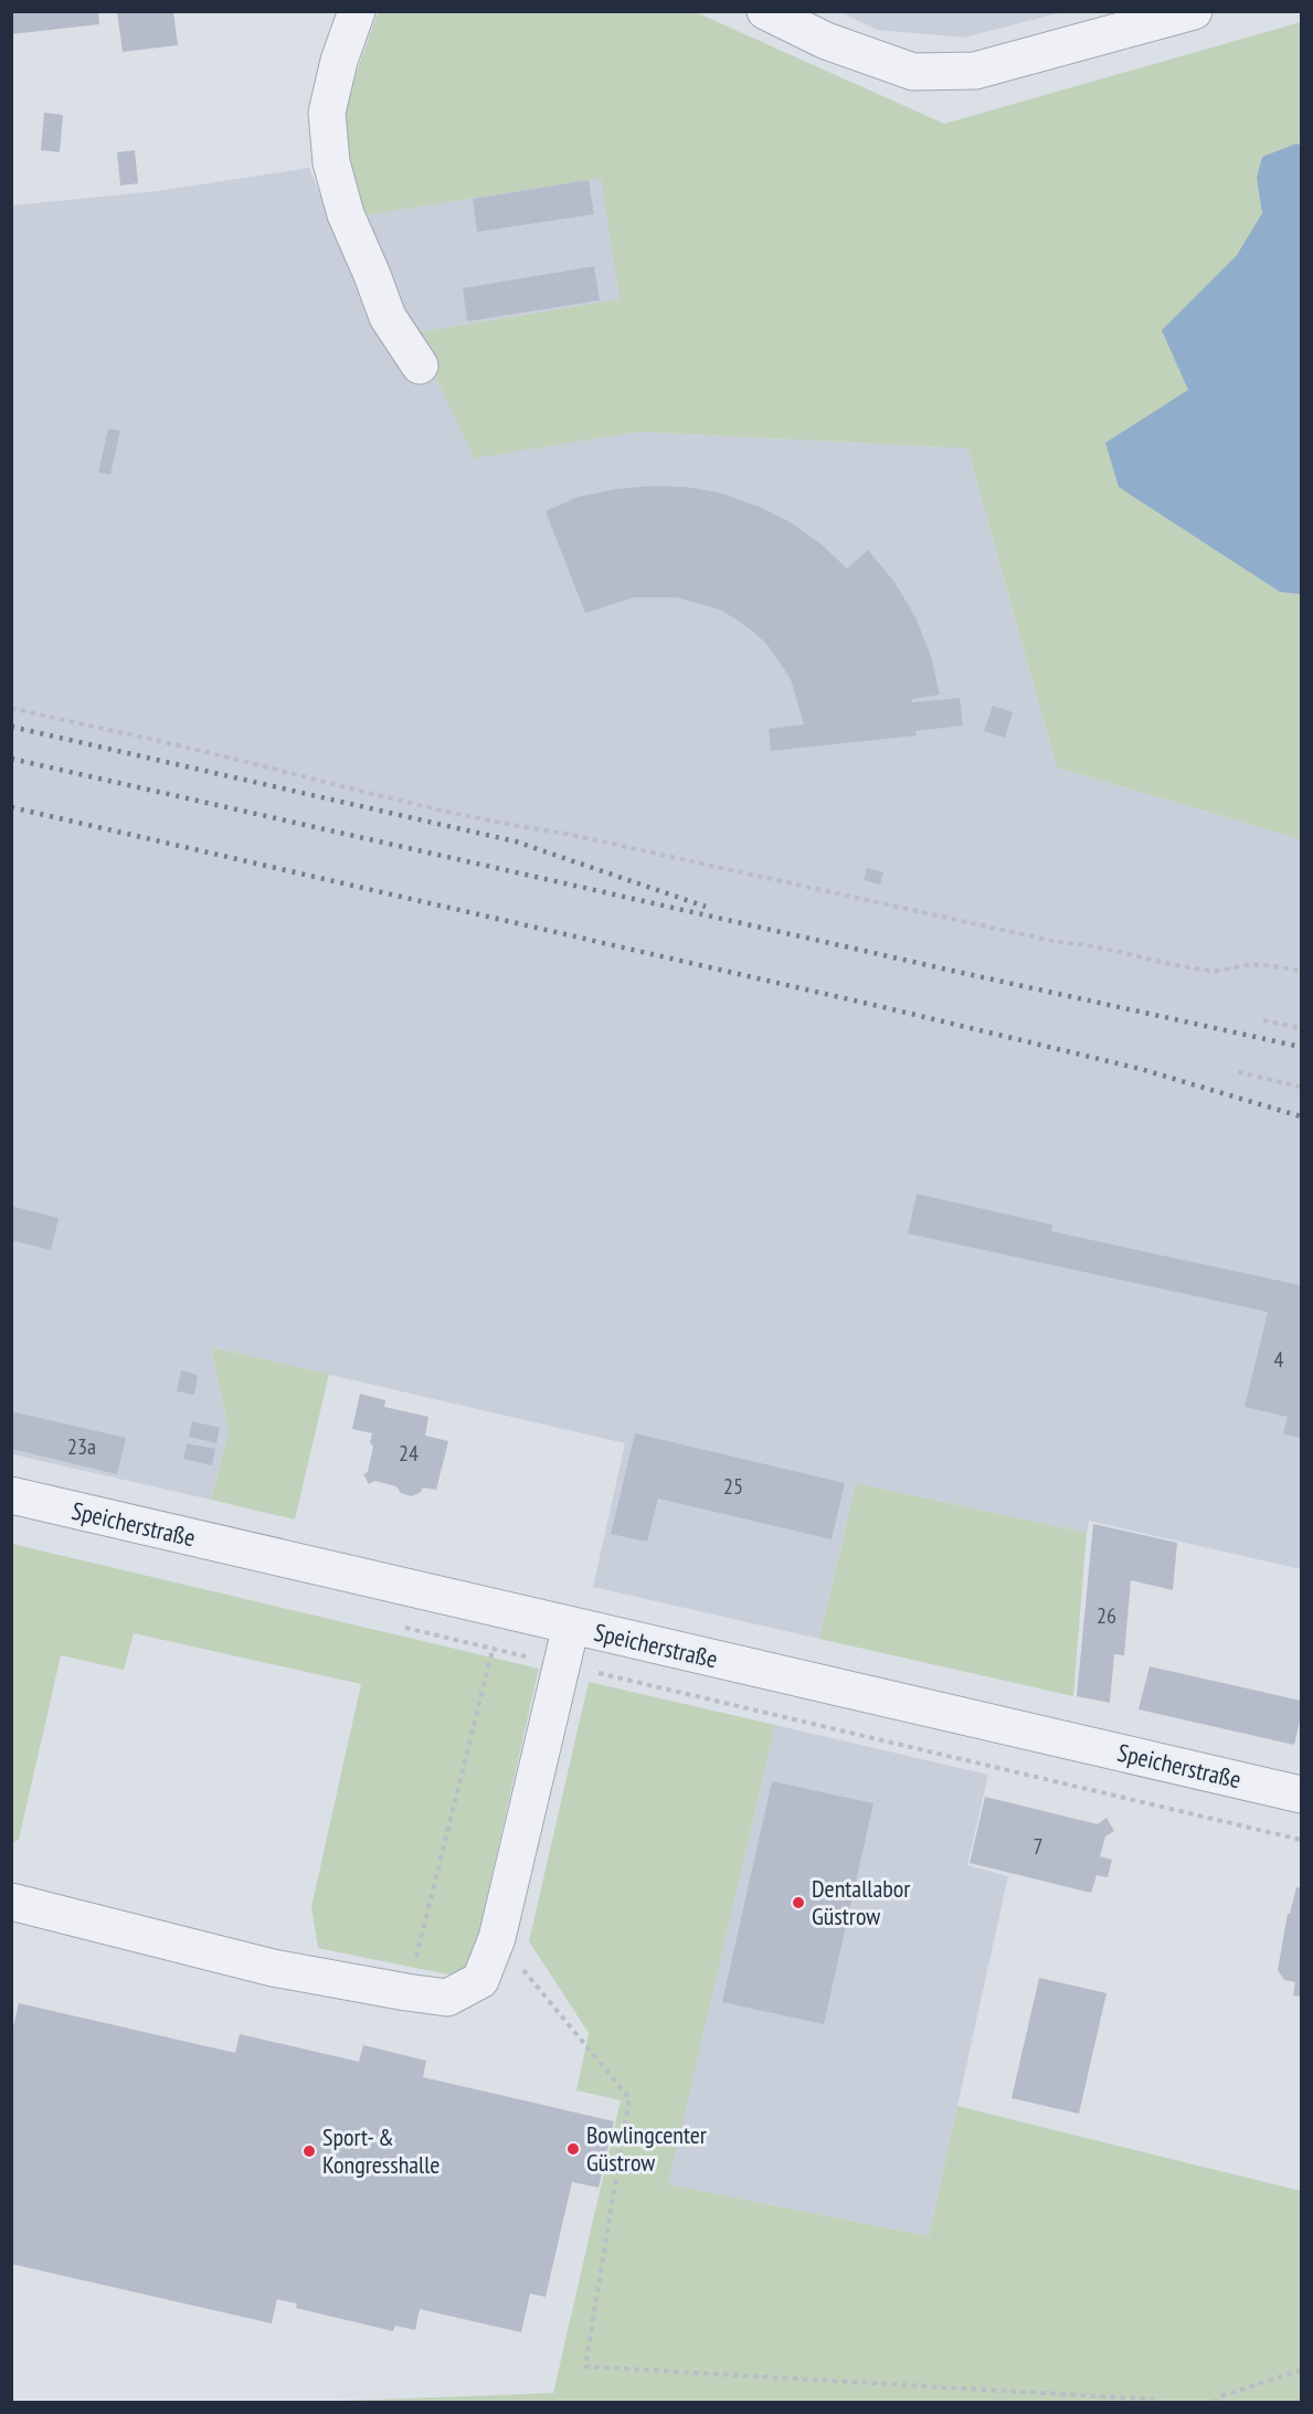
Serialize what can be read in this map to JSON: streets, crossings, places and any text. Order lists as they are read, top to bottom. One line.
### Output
{"streets":{"street":["Speicherstraße"]},"places":["Dentallabor Güstrow","Bowlingcenter Güstrow","Sport- & Kongresshalle"],"house_numbers":["4","23a","24","25","26","7"]}
